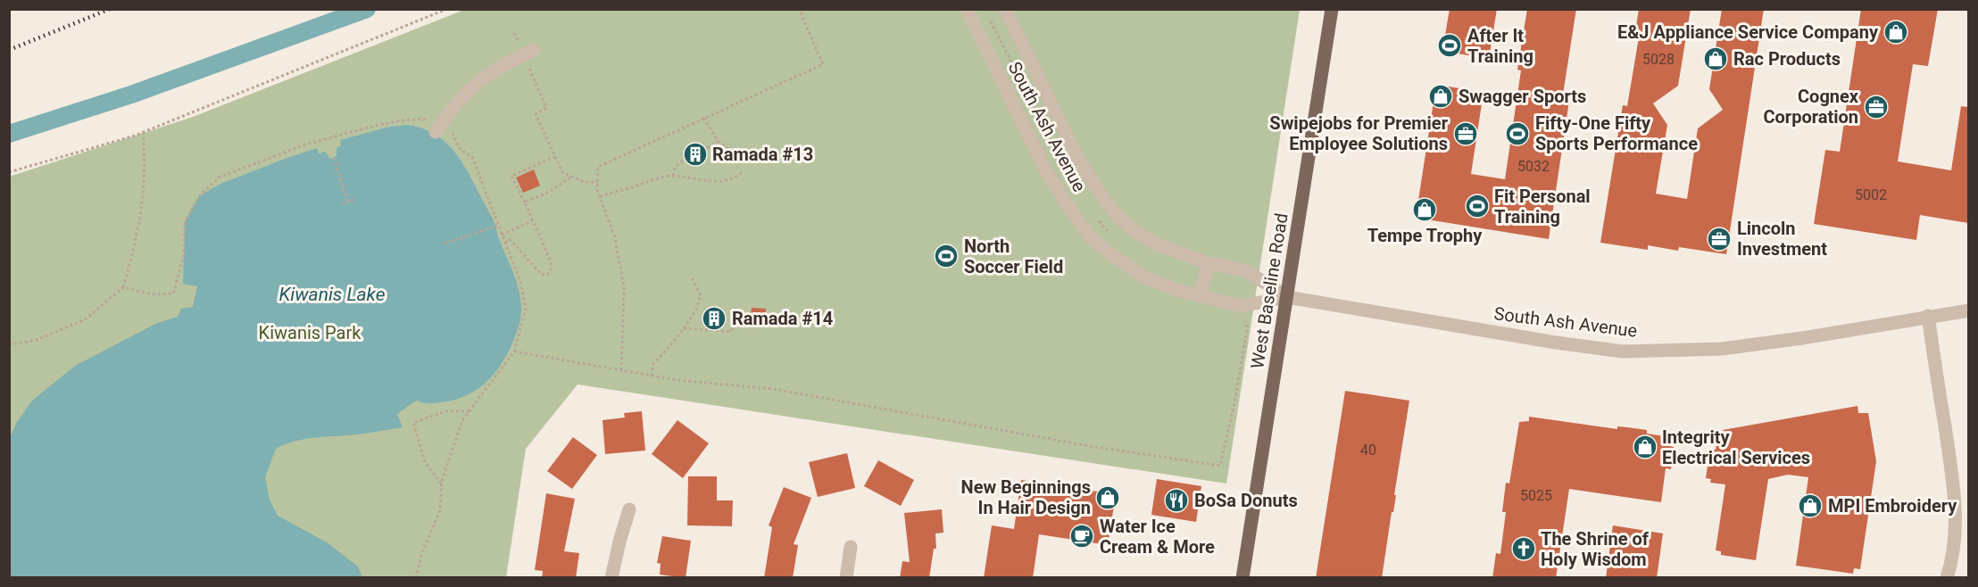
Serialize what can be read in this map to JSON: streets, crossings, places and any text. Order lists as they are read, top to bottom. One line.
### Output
{"streets":{"main road":["West Baseline Road"],"street":["South Ash Avenue"]},"crossings":[["South Ash Avenue","West Baseline Road"]],"water":["Kiwanis Lake"],"parks":["Kiwanis Park"],"places":{"shop":["E&J Appliance Service Company","Rac Products","Swagger Sports","Tempe Trophy","Integrity Electrical Services","New Beginnings In Hair Design","MPI Embroidery"],"sports":["After It Training","Fifty-One Fifty Sports Performance","Fit Personal Training","North Soccer Field"],"office":["Cognex Corporation","Swipejobs for Premier Employee Solutions","Lincoln Investment"],"building":["Ramada #13","Ramada #14"],"restaurant":["BoSa Donuts"],"cafe":["Water Ice Cream & More"],"church":["The Shrine of Holy Wisdom"]},"house_numbers":["5028","5032","5002","40","5025"]}
